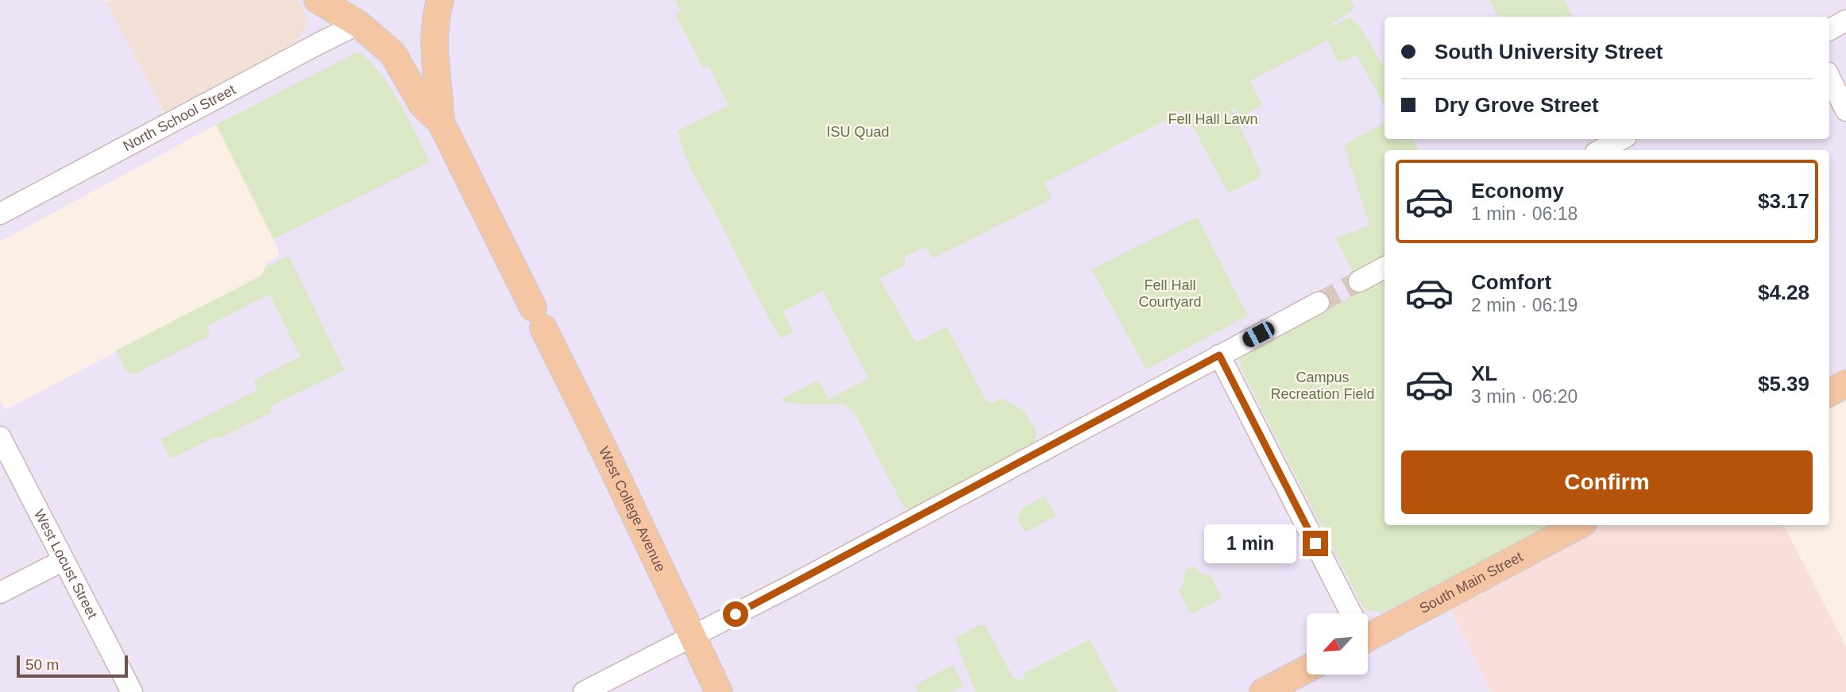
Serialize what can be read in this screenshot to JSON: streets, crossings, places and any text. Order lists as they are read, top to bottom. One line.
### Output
{"streets":{"main road":["West College Avenue","South Main Street"],"street":["North School Street","West Locust Street"]},"parks":["Fell Hall Lawn","ISU Quad","Fell Hall Courtyard","Campus Recreation Field"],"scale_bar":"50 m","north":"bottom left","page":{"banner":["South University Street","Dry Grove Street"],"list":[{"name":"Economy","note":"1 min · 06:18","value":"$3.17"},{"name":"Comfort","note":"2 min · 06:19","value":"$4.28"},{"name":"XL","note":"3 min · 06:20","value":"$5.39"}],"buttons":"Confirm","bubble":"1 min","scale":"50 m"}}
